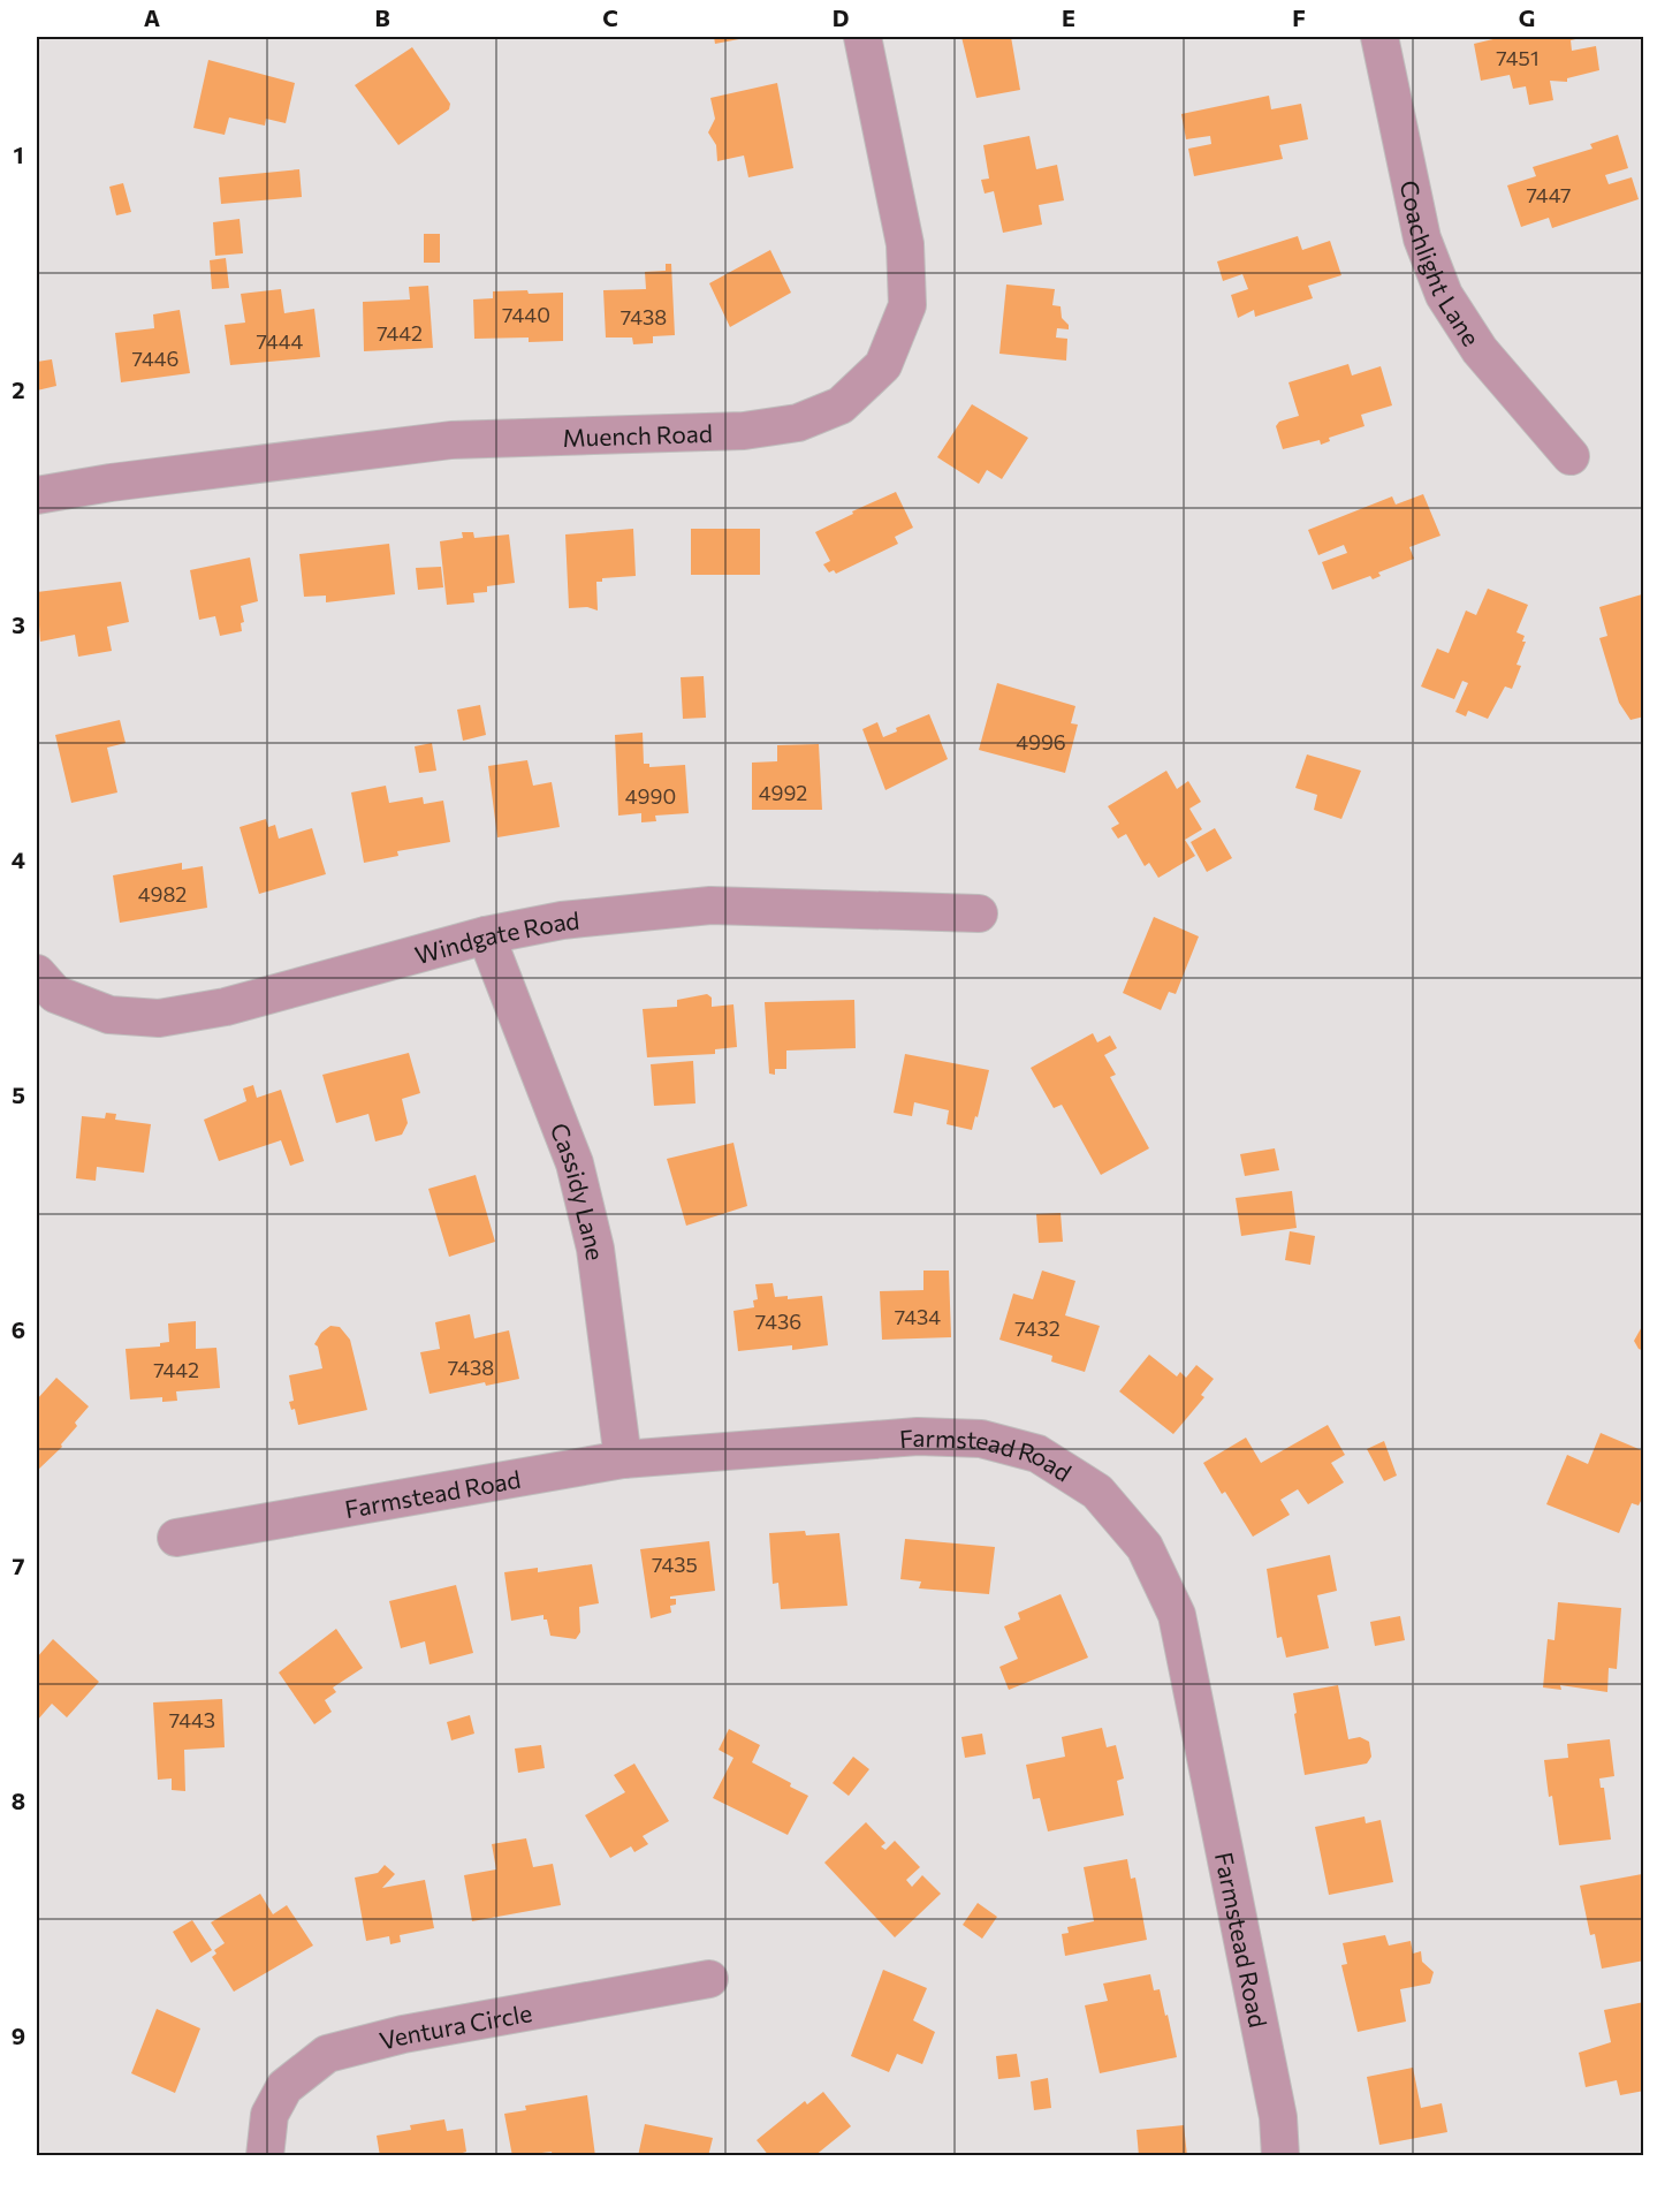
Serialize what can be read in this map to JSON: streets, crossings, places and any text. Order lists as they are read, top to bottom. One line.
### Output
{"streets":{"street":["Coachlight Lane","Muench Road","Windgate Road","Cassidy Lane","Farmstead Road","Ventura Circle"]},"crossings":[["Windgate Road","Cassidy Lane"],["Cassidy Lane","Farmstead Road"]],"house_numbers":["7451","7447","7440","7438","7442","7444","7446","4996","4992","4990","4982","7434","7436","7432","7438","7442","7435","7443"],"grid":{"columns":["A","B","C","D","E","F","G"],"rows":["1","2","3","4","5","6","7","8","9"]}}
